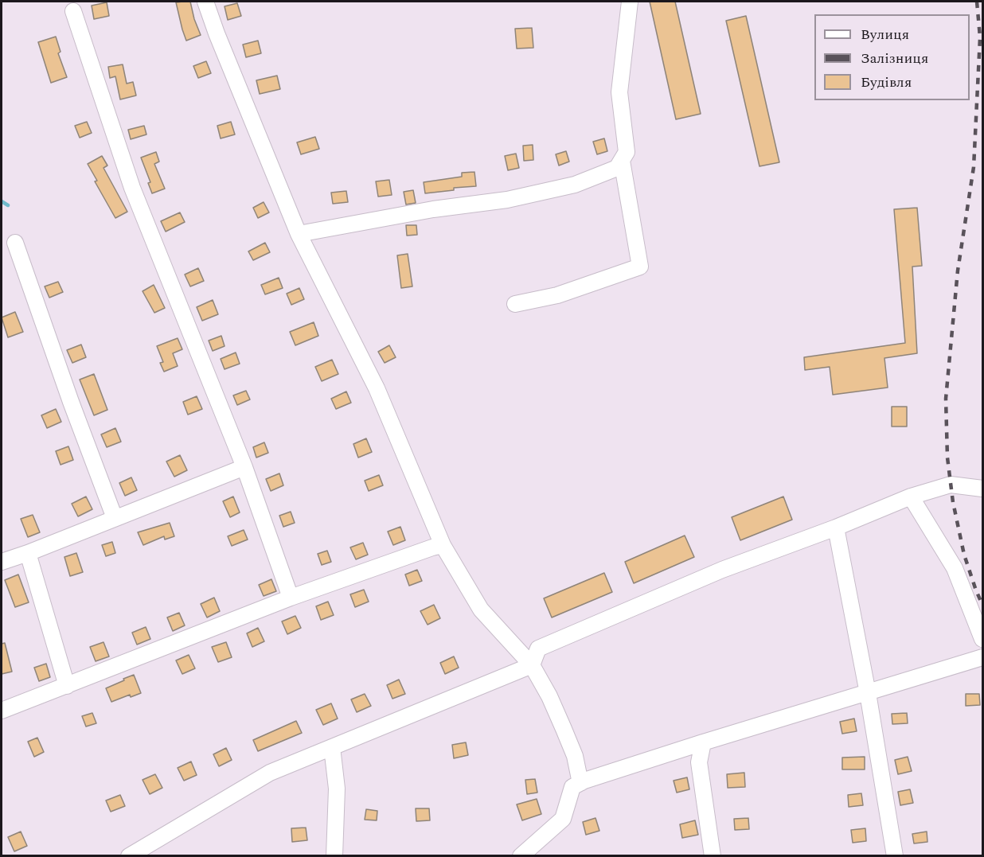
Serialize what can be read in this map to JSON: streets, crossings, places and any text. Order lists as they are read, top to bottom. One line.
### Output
{"legend":["Вулиця","Залізниця","Будівля"]}
